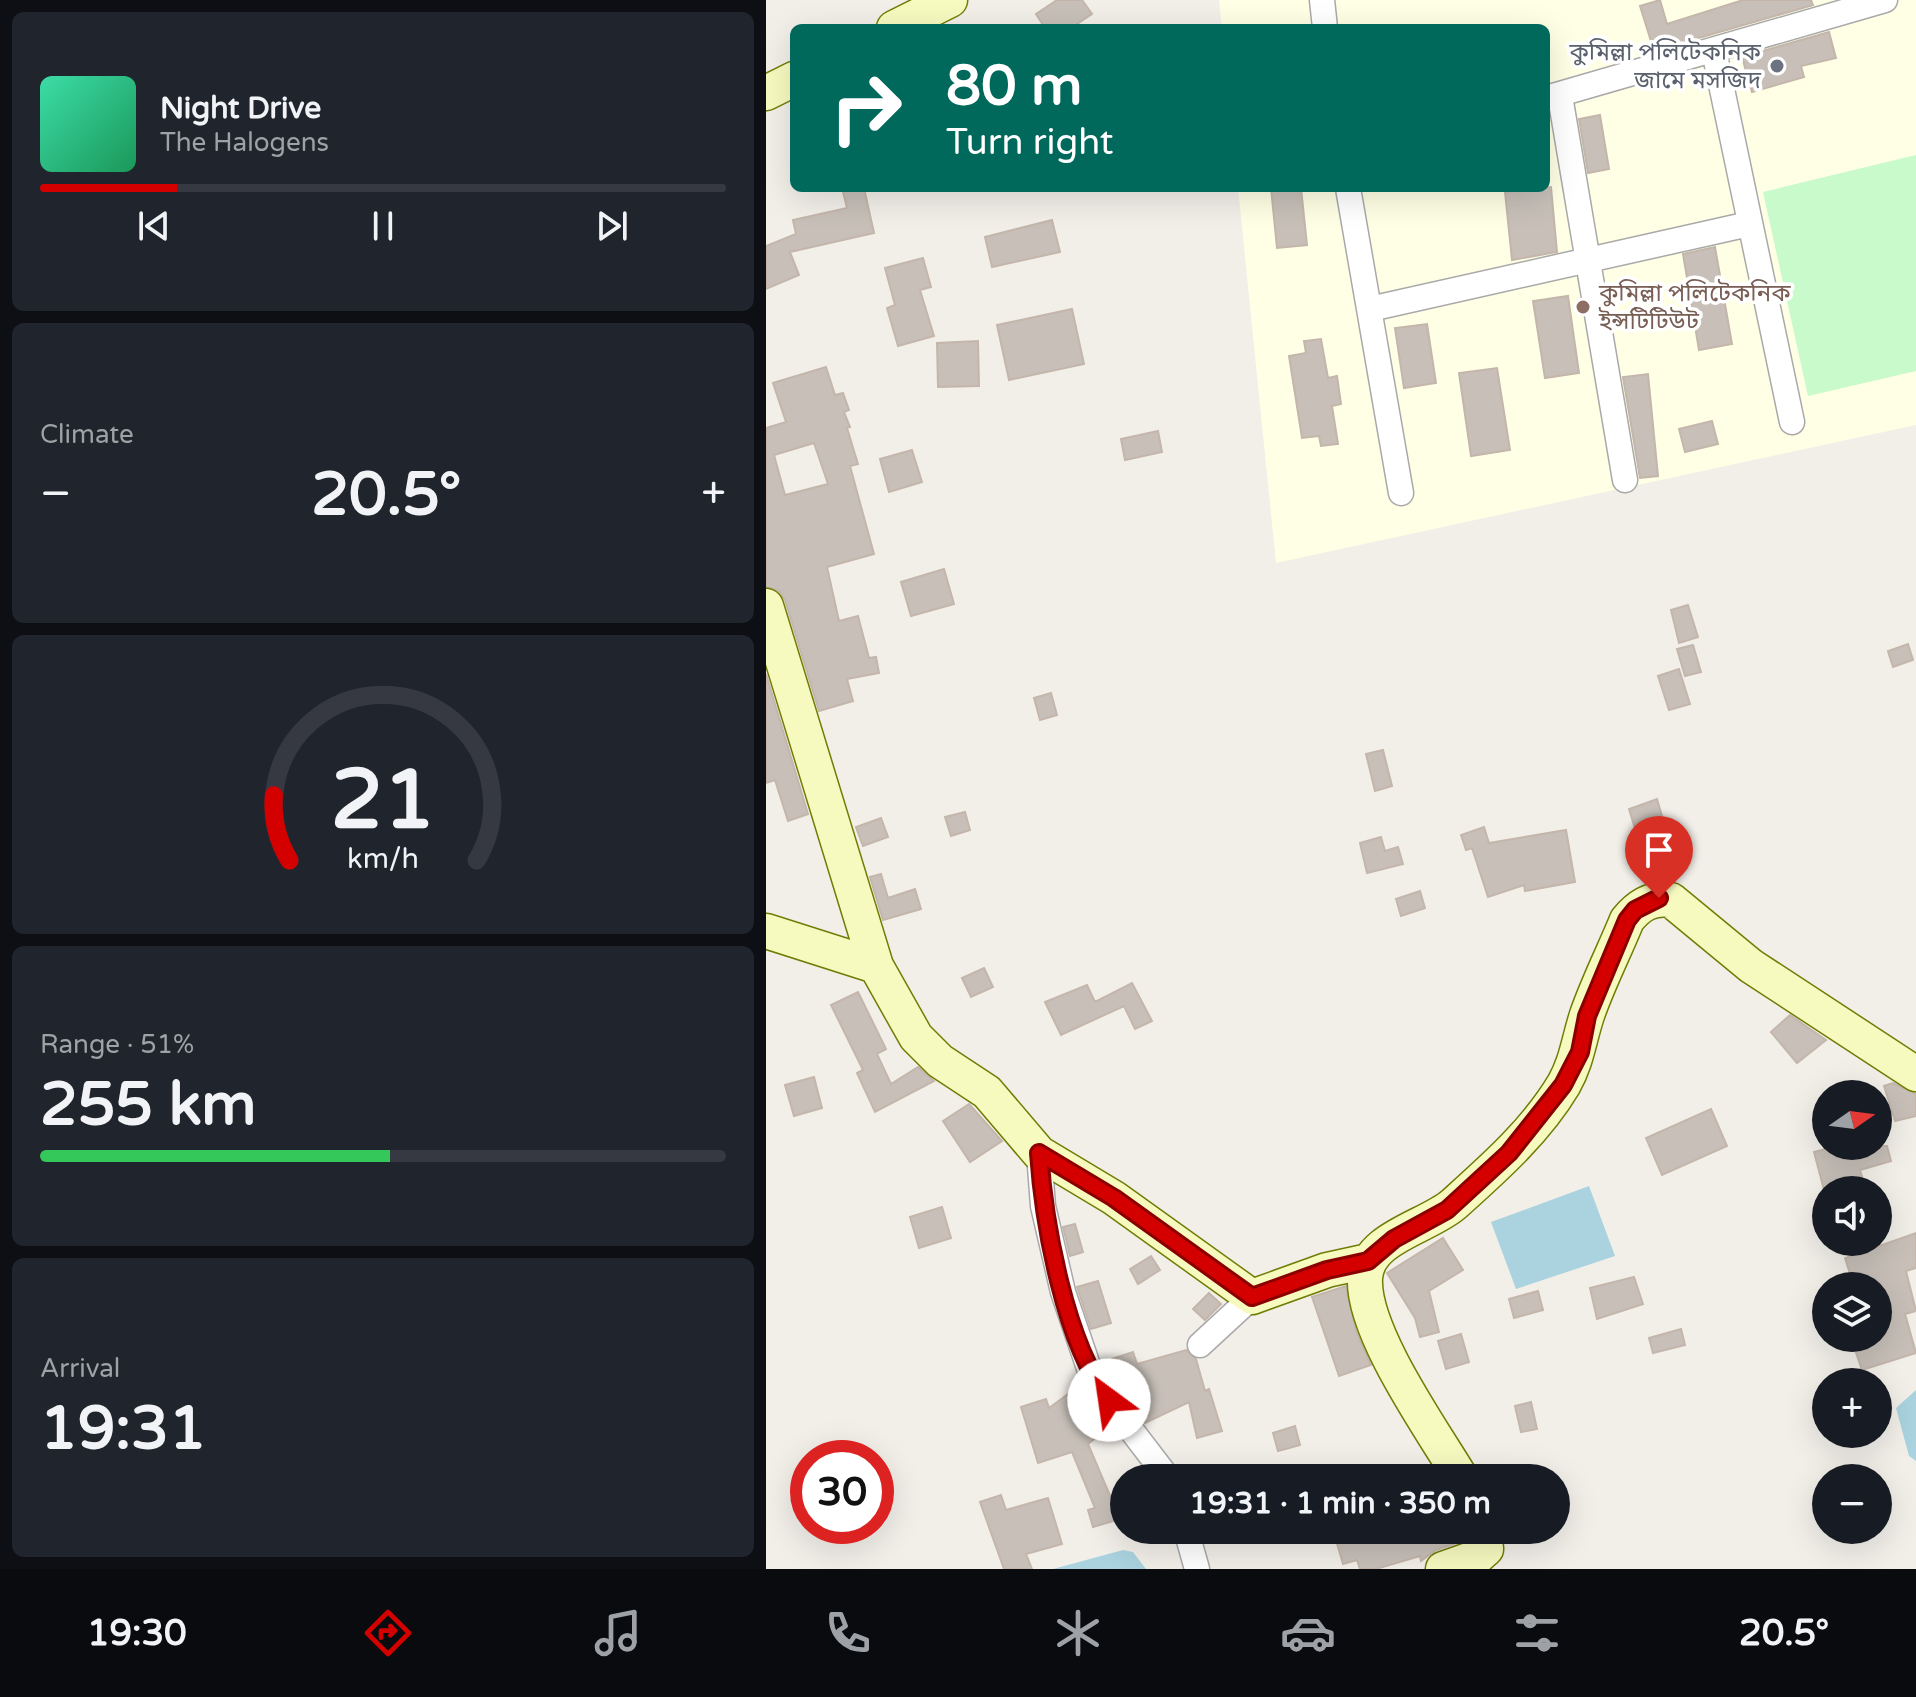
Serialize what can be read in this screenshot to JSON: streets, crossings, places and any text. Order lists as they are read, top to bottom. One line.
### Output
{"places":["কুমিল্লা পলিটেকনিক জামে মসজিদ","কুমিল্লা পলিটেকনিক ইন্সটিটিউট"],"north":"right","page":{"turn":["80 m","Turn right"],"song":["Night Drive","The Halogens"],"tile":["Climate",["Range · 51%","255 km"],["Arrival","19:31"]],"heat":["−","20.5°","+"],"map_buttons":["+","−"],"limit":"30","trip":"19:31 · 1 min · 350 m","tabs":["19:30","20.5°"],"gauge":["21","km/h"]}}
